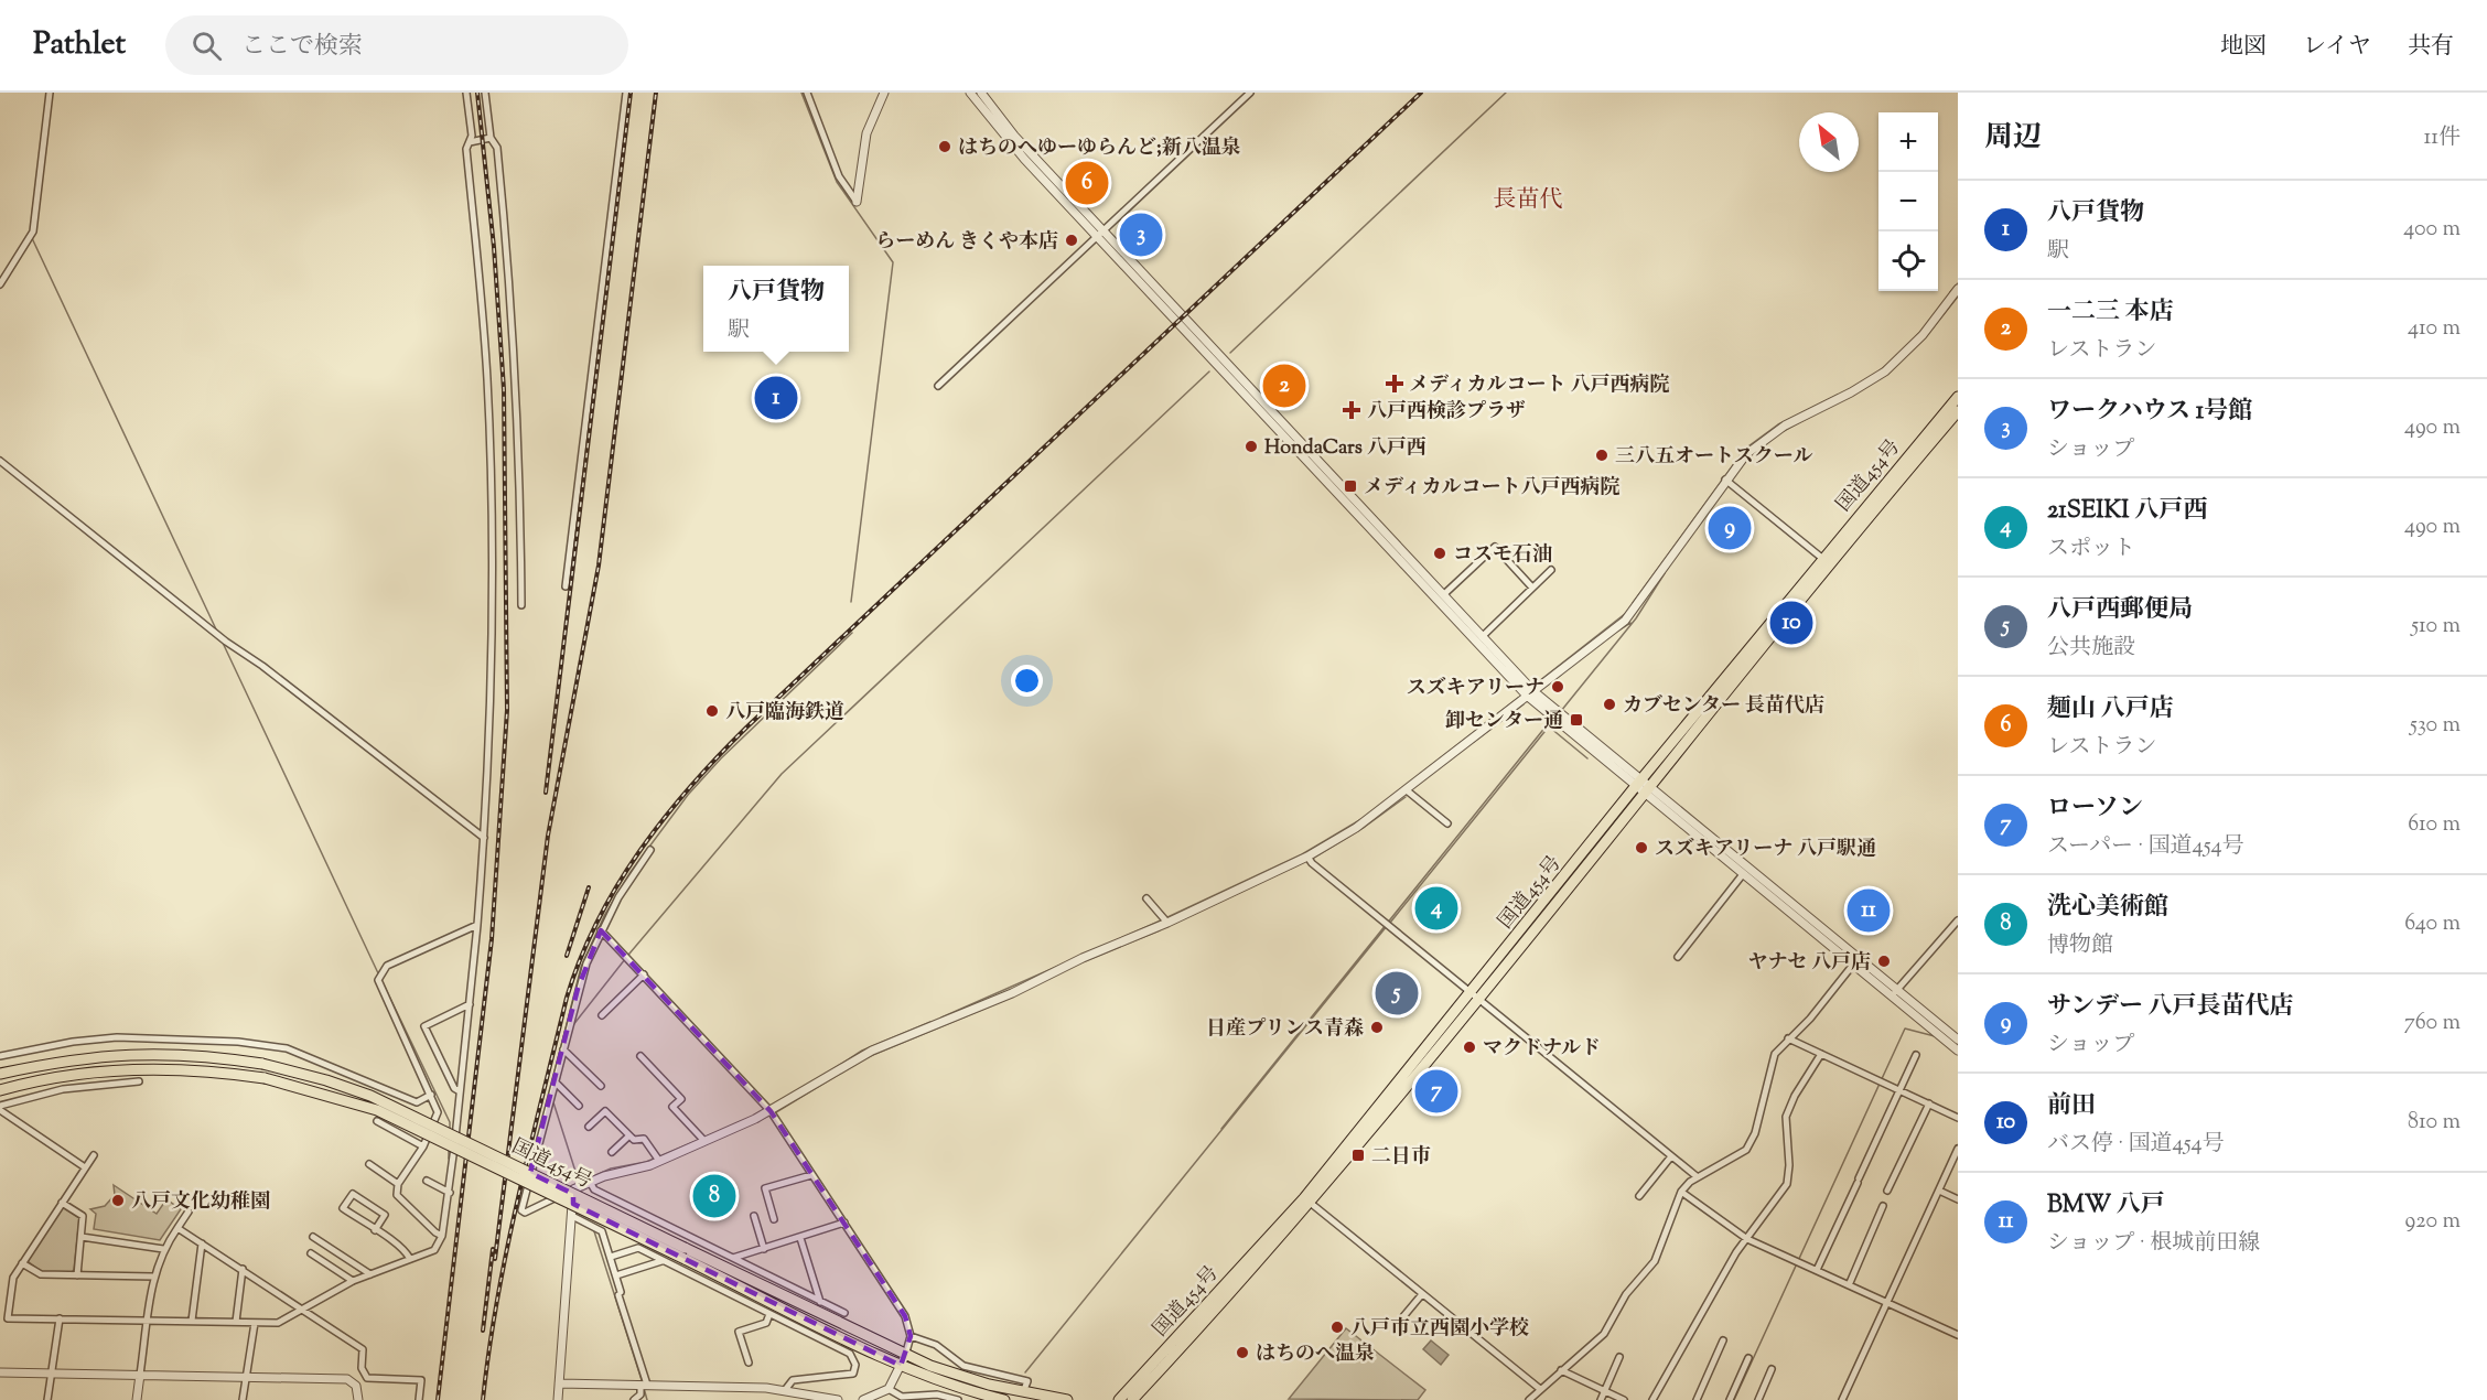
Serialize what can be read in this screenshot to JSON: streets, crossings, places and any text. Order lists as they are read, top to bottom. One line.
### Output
{"streets":{"highway":["国道454号"]},"districts":["長苗代"],"places":{"other":["はちのへゆーゆらんど;新八温泉","らーめん きくや本店","HondaCars 八戸西","三八五オートスクール","コスモ石油","スズキアリーナ","カブセンター 長苗代店","八戸臨海鉄道","スズキアリーナ 八戸駅通","ヤナセ 八戸店","日産プリンス青森","マクドナルド","八戸文化幼稚園","八戸市立西園小学校","はちのへ温泉"],"health":["メディカルコート 八戸西病院","八戸西検診プラザ"],"transit":["メディカルコート八戸西病院","卸センター通","二日市"]},"north":"top left","page":{"header":"Pathlet","search":"ここで検索","nav":["地図","レイヤ","共有"],"heading":["周辺","11件"],"map_buttons":["+","−"],"pins":["6","3","2","1","9","10","4","11","5","7","8"],"list":[{"mark":"1","name":"八戸貨物","note":"駅","value":"400 m"},{"mark":"2","name":"一二三 本店","note":"レストラン","value":"410 m"},{"mark":"3","name":"ワークハウス 1号館","note":"ショップ","value":"490 m"},{"mark":"4","name":"21SEIKI 八戸西","note":"スポット","value":"490 m"},{"mark":"5","name":"八戸西郵便局","note":"公共施設","value":"510 m"},{"mark":"6","name":"麺山 八戸店","note":"レストラン","value":"530 m"},{"mark":"7","name":"ローソン","note":"スーパー · 国道454号","value":"610 m"},{"mark":"8","name":"洗心美術館","note":"博物館","value":"640 m"},{"mark":"9","name":"サンデー 八戸長苗代店","note":"ショップ","value":"760 m"},{"mark":"10","name":"前田","note":"バス停 · 国道454号","value":"810 m"},{"mark":"11","name":"BMW 八戸","note":"ショップ · 根城前田線","value":"920 m"}],"popup":["八戸貨物","駅"]}}
